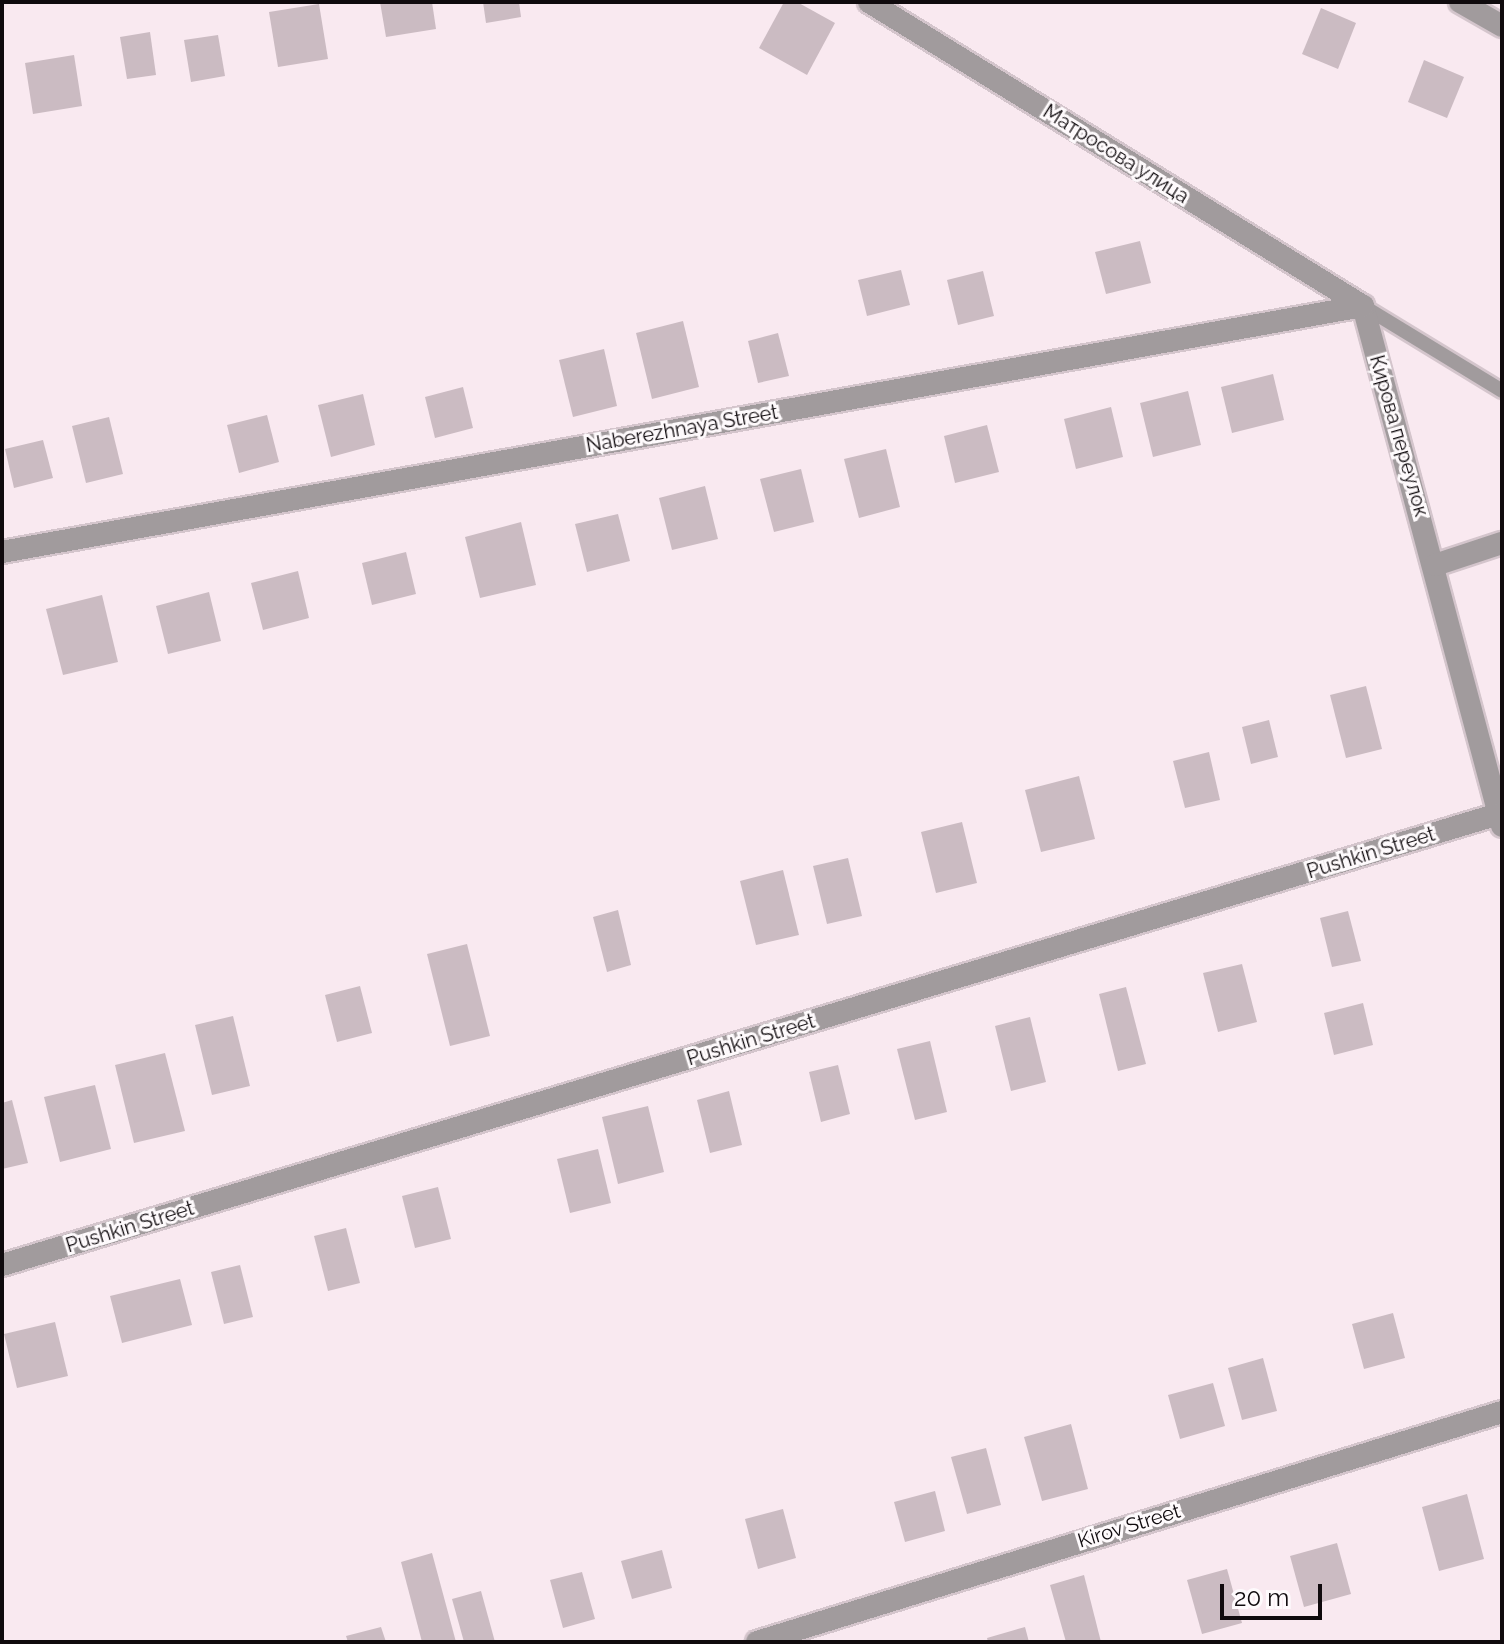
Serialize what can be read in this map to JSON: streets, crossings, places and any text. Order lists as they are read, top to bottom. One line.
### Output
{"streets":{"street":["Матросова улица","Naberezhnaya Street","Кирова переулок","Pushkin Street","Kirov Street"]},"crossings":[["Матросова улица","Naberezhnaya Street"],["Матросова улица","Кирова переулок"],["Naberezhnaya Street","Кирова переулок"],["Кирова переулок","Pushkin Street"]],"scale_bar":"20 m"}
